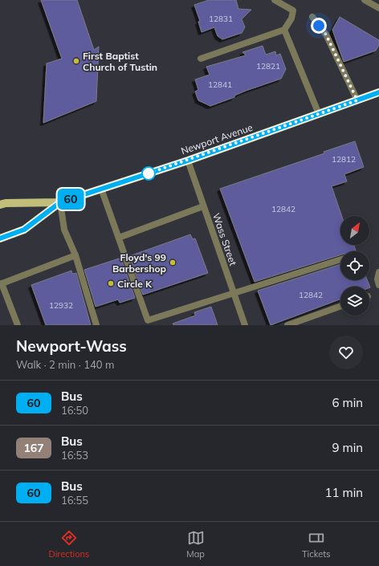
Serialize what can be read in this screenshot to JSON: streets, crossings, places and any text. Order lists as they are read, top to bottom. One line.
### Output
{"streets":{"main road":["Newport Avenue"],"street":["Wass Street"]},"crossings":[["Newport Avenue","Wass Street"]],"places":["First Baptist Church of Tustin","Floyd's 99 Barbershop","Circle K"],"lines":["bus line 60"],"house_numbers":["12831","12821","12841","12812","12842","12842","12932"],"north":"top right","page":{"on_map":"60","heading":["Newport-Wass","Walk · 2 min · 140 m"],"list":[{"mark":"60","name":"Bus","note":"16:50","value":"6 min"},{"mark":"167","name":"Bus","note":"16:53","value":"9 min"},{"mark":"60","name":"Bus","note":"16:55","value":"11 min"}],"tabs":["Directions","Map","Tickets"]}}
